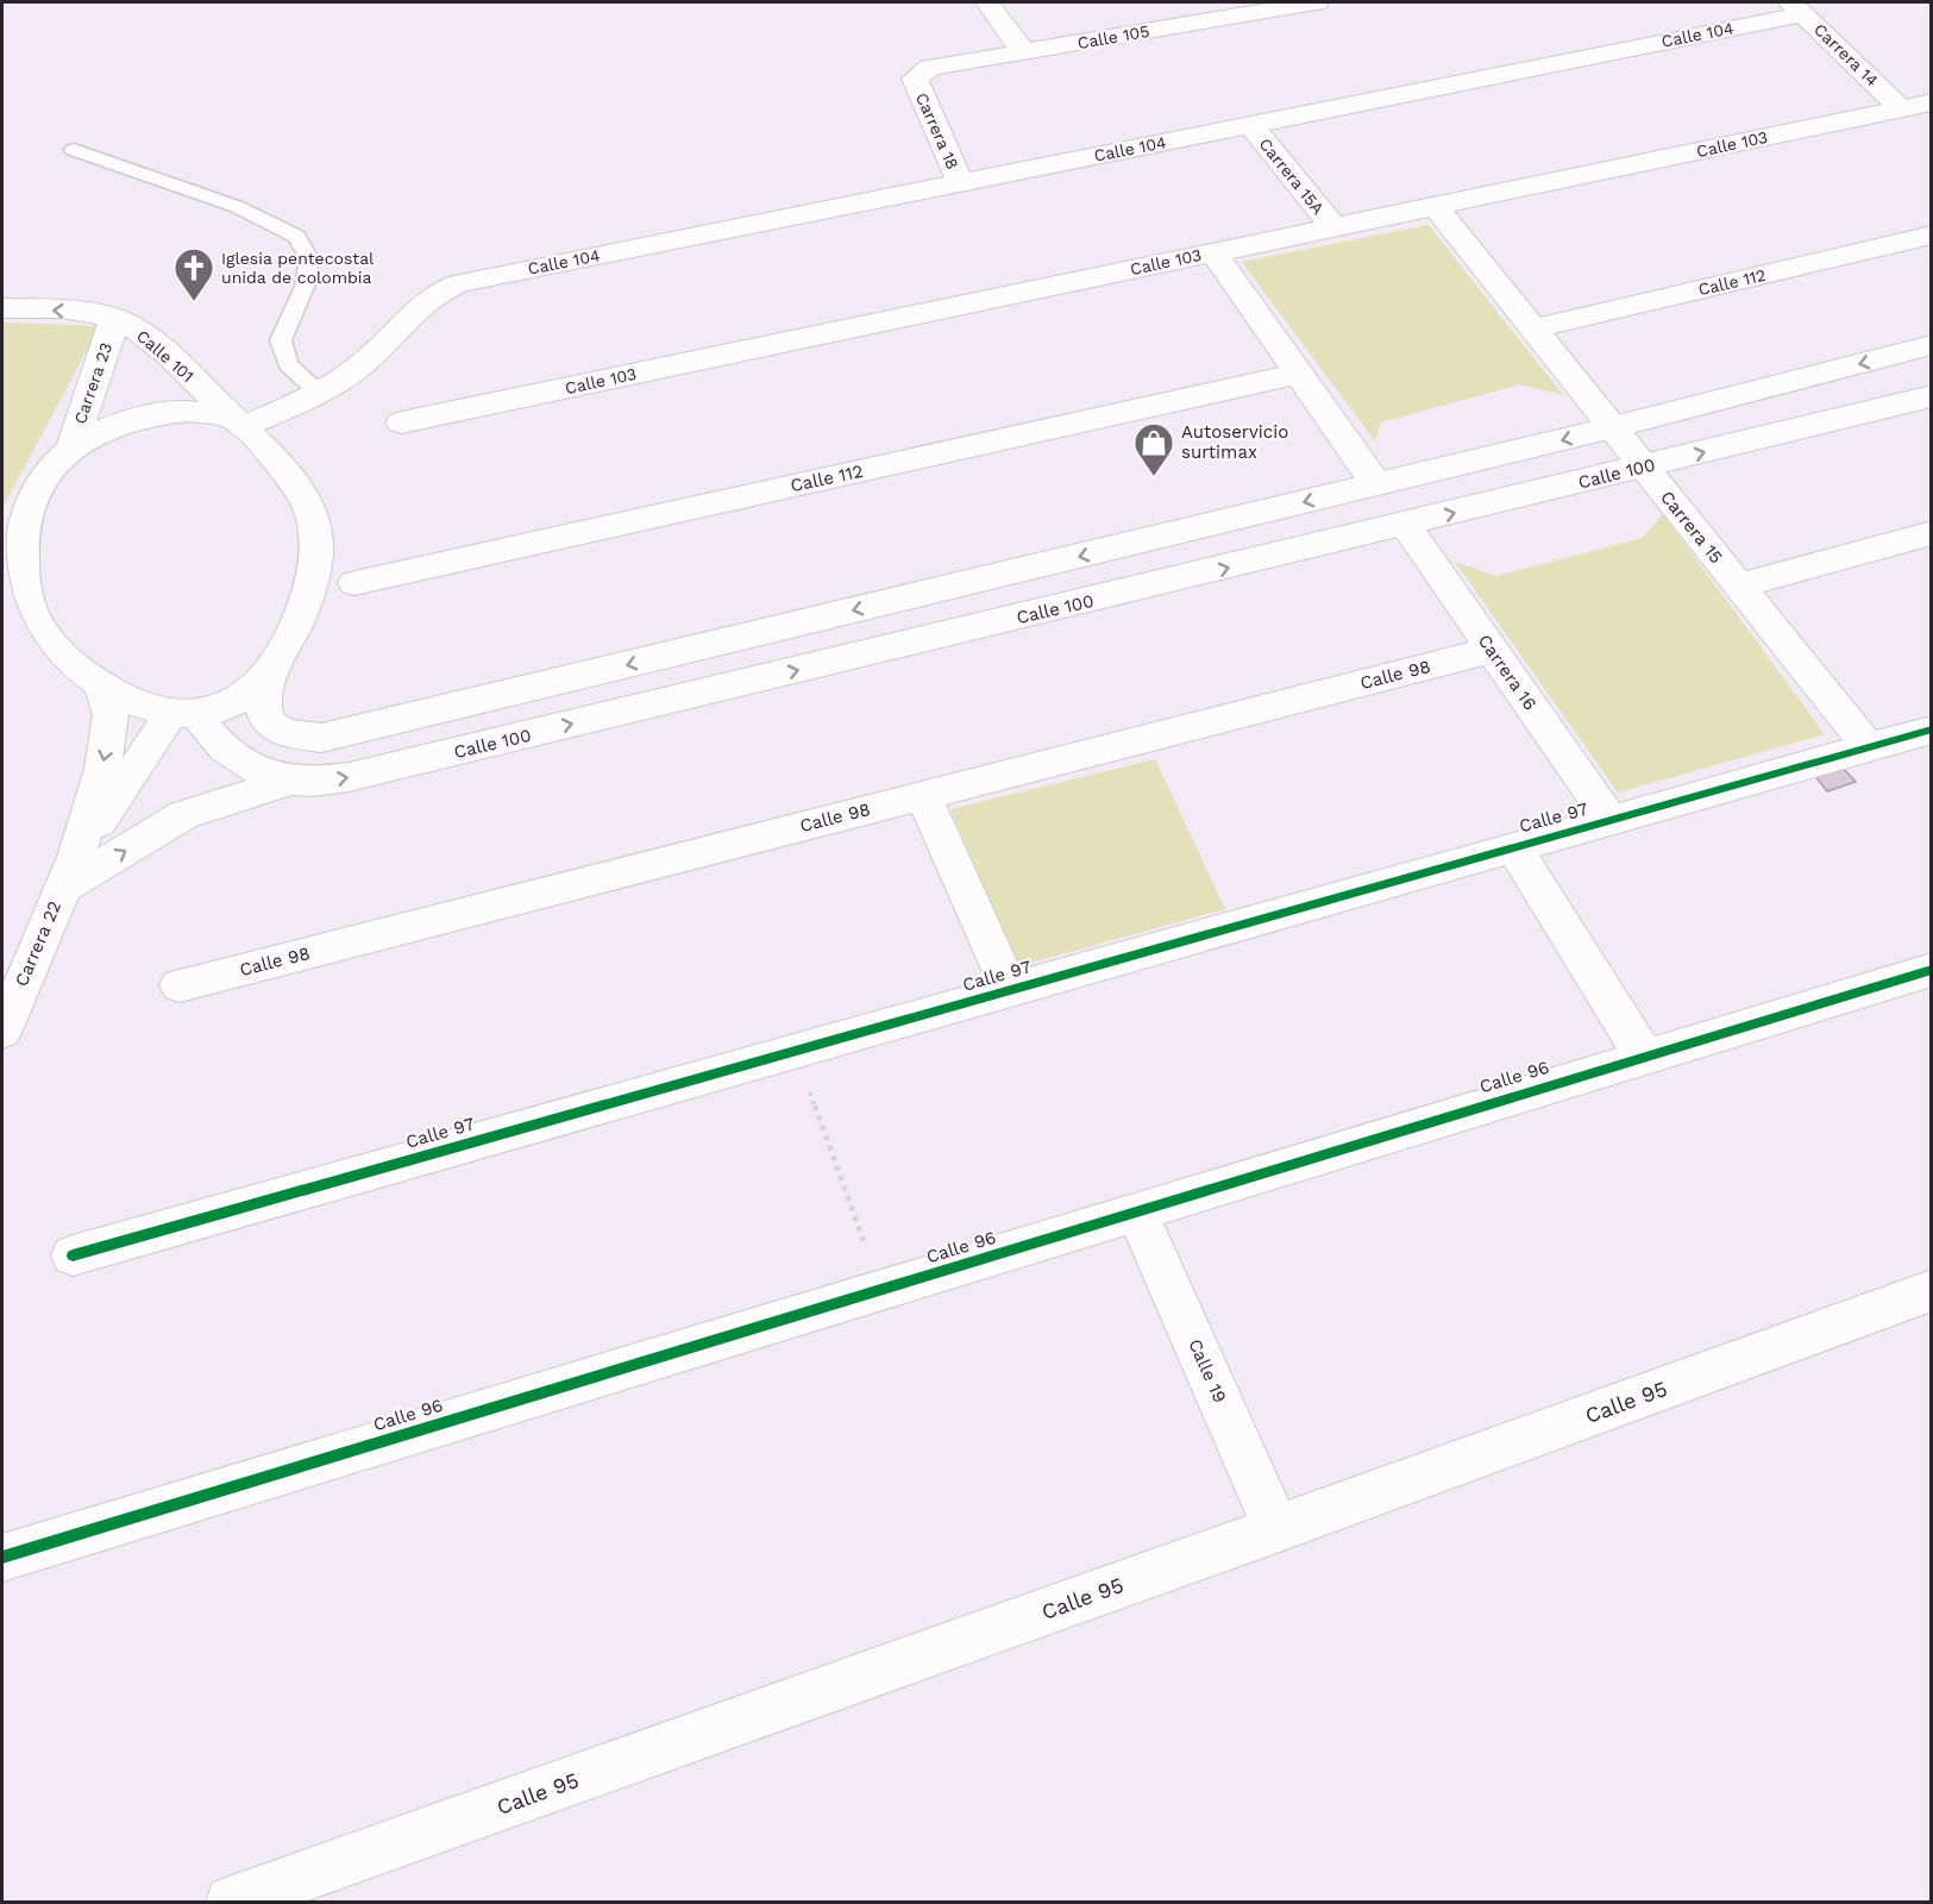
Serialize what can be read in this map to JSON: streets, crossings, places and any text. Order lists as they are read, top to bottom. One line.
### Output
{"streets":{"street":["Calle 104","Calle 105","Carrera 14","Carrera 18","Calle 103","Carrera 15A","Calle 112","Calle 101","Carrera 23","Calle 100","Carrera 15","Carrera 16","Calle 98","Calle 97","Carrera 22","Calle 96","Calle 19","Calle 95"]},"crossings":[["Calle 104","Carrera 14"],["Calle 104","Carrera 18"],["Calle 104","Carrera 15A"],["Calle 104","Calle 101"],["Calle 105","Carrera 18"],["Carrera 14","Calle 103"],["Calle 103","Carrera 15A"],["Calle 103","Carrera 15"],["Calle 112","Carrera 15"],["Calle 101","Carrera 23"],["Calle 100","Carrera 15"],["Calle 100","Carrera 16"],["Calle 100","Carrera 22"],["Carrera 15","Calle 97"],["Carrera 16","Calle 98"],["Carrera 16","Calle 97"],["Calle 96","Calle 19"],["Calle 19","Calle 95"]],"places":{"church":["Iglesia pentecostal unida de colombia"],"shop":["Autoservicio surtimax"]}}
